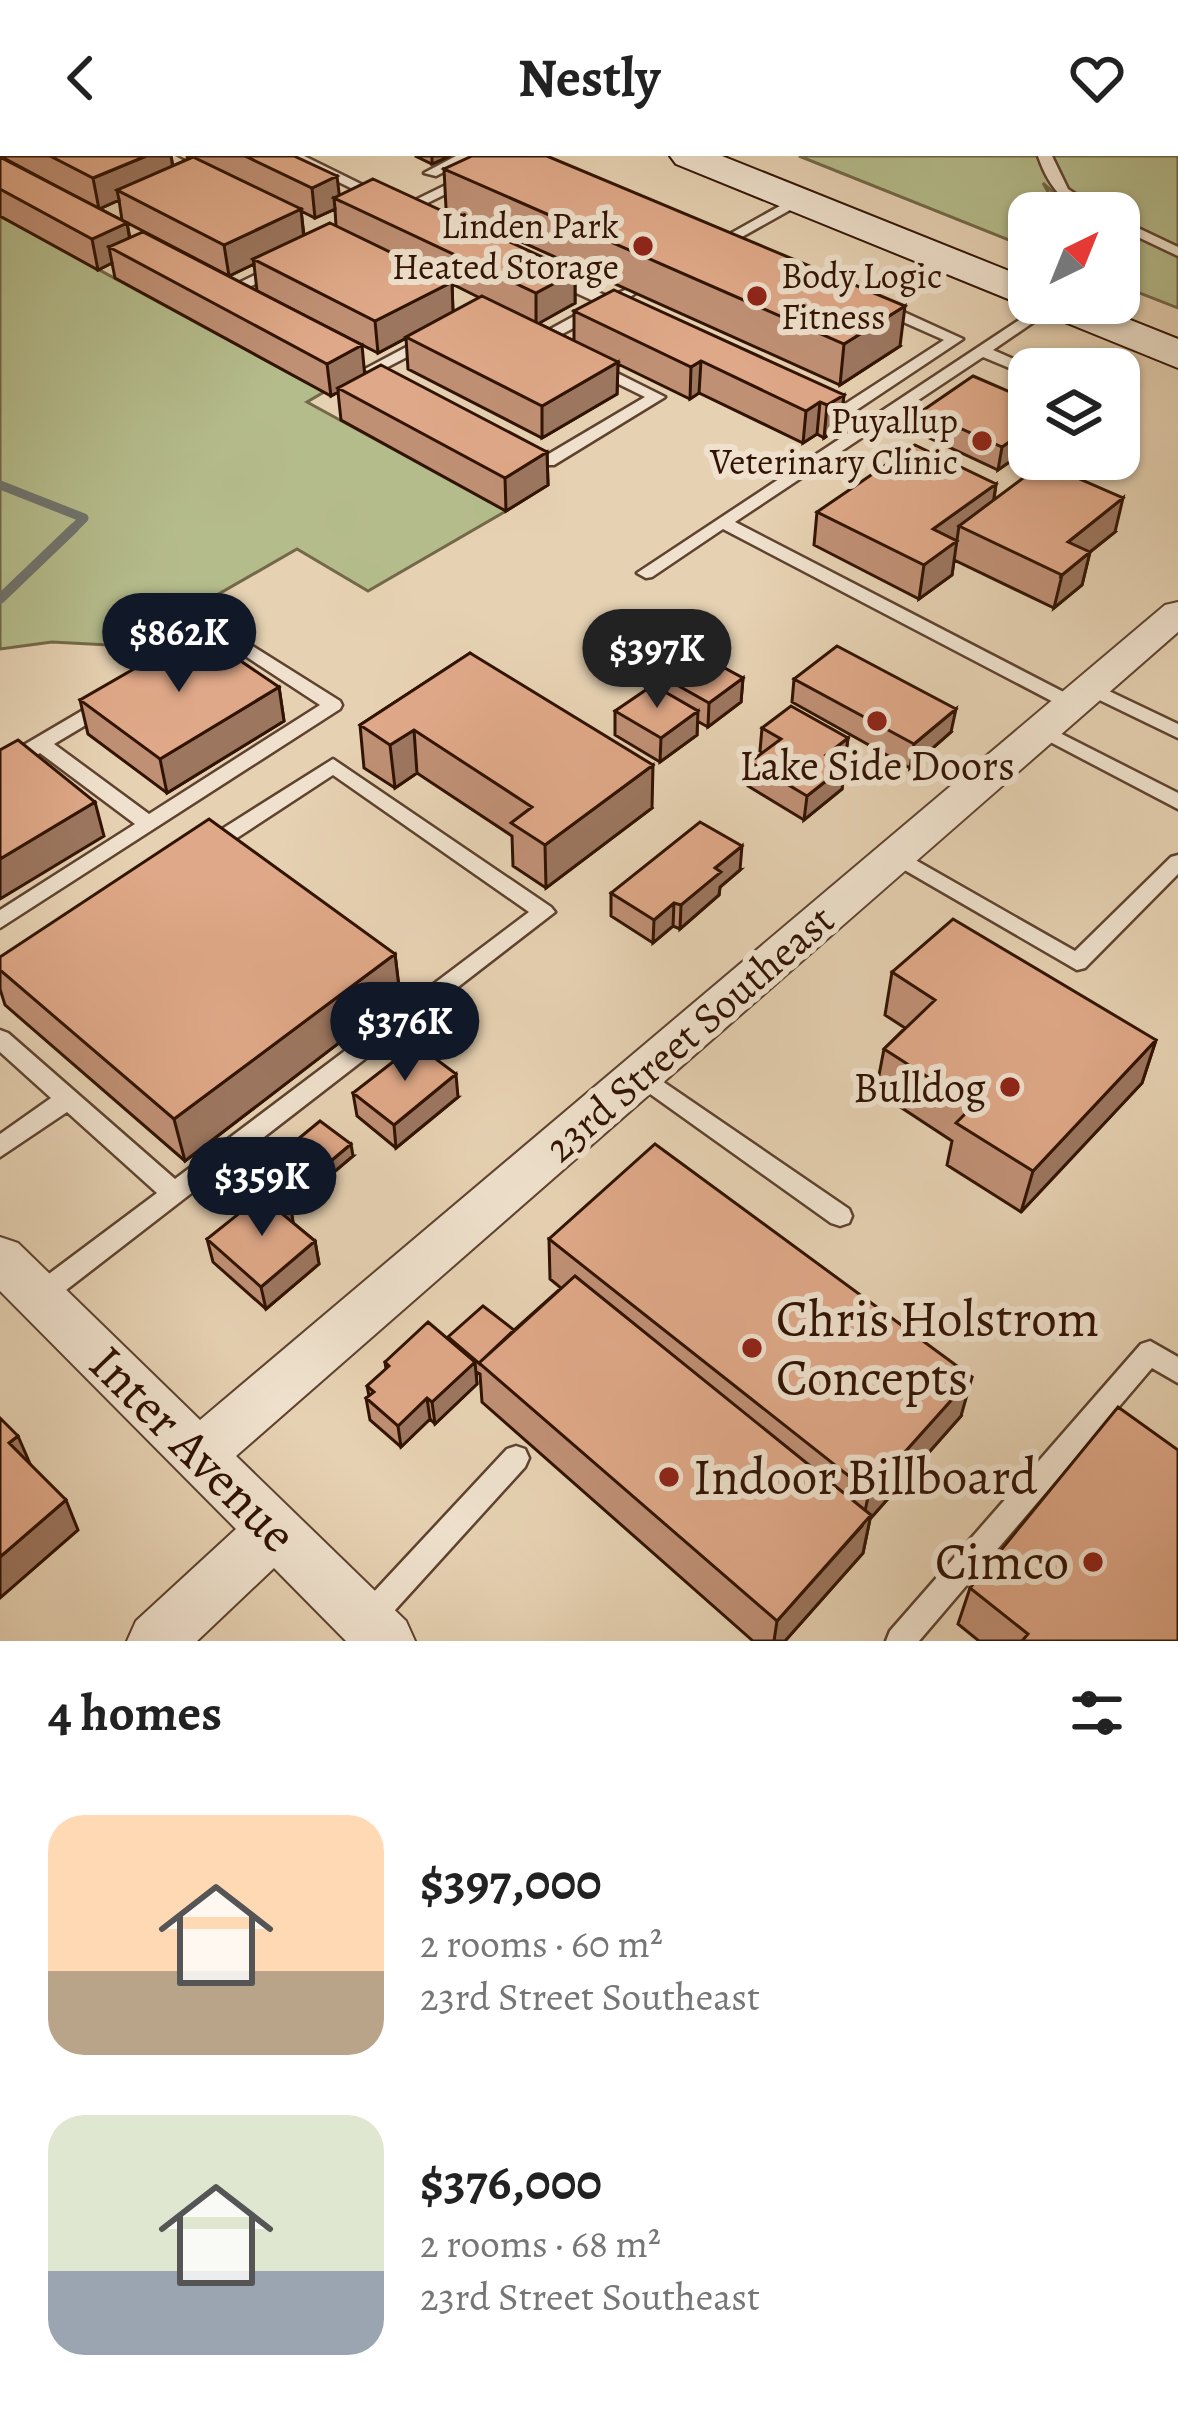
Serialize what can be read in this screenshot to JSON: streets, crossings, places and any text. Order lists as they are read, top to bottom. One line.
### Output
{"streets":{"street":["23rd Street Southeast","Inter Avenue"]},"crossings":[["23rd Street Southeast","Inter Avenue"]],"places":["Linden Park Heated Storage","Body Logic Fitness","Puyallup Veterinary Clinic","Lake Side Doors","Bulldog","Chris Holstrom Concepts","Indoor Billboard","Cimco"],"north":"top right","page":{"header":"Nestly","price":["$862K","$397K","$376K","$359K"],"heading":"4 homes","list":[{"name":"$397,000","note":"2 rooms · 60 m² · 23rd Street Southeast"},{"name":"$376,000","note":"2 rooms · 68 m² · 23rd Street Southeast"}]}}
